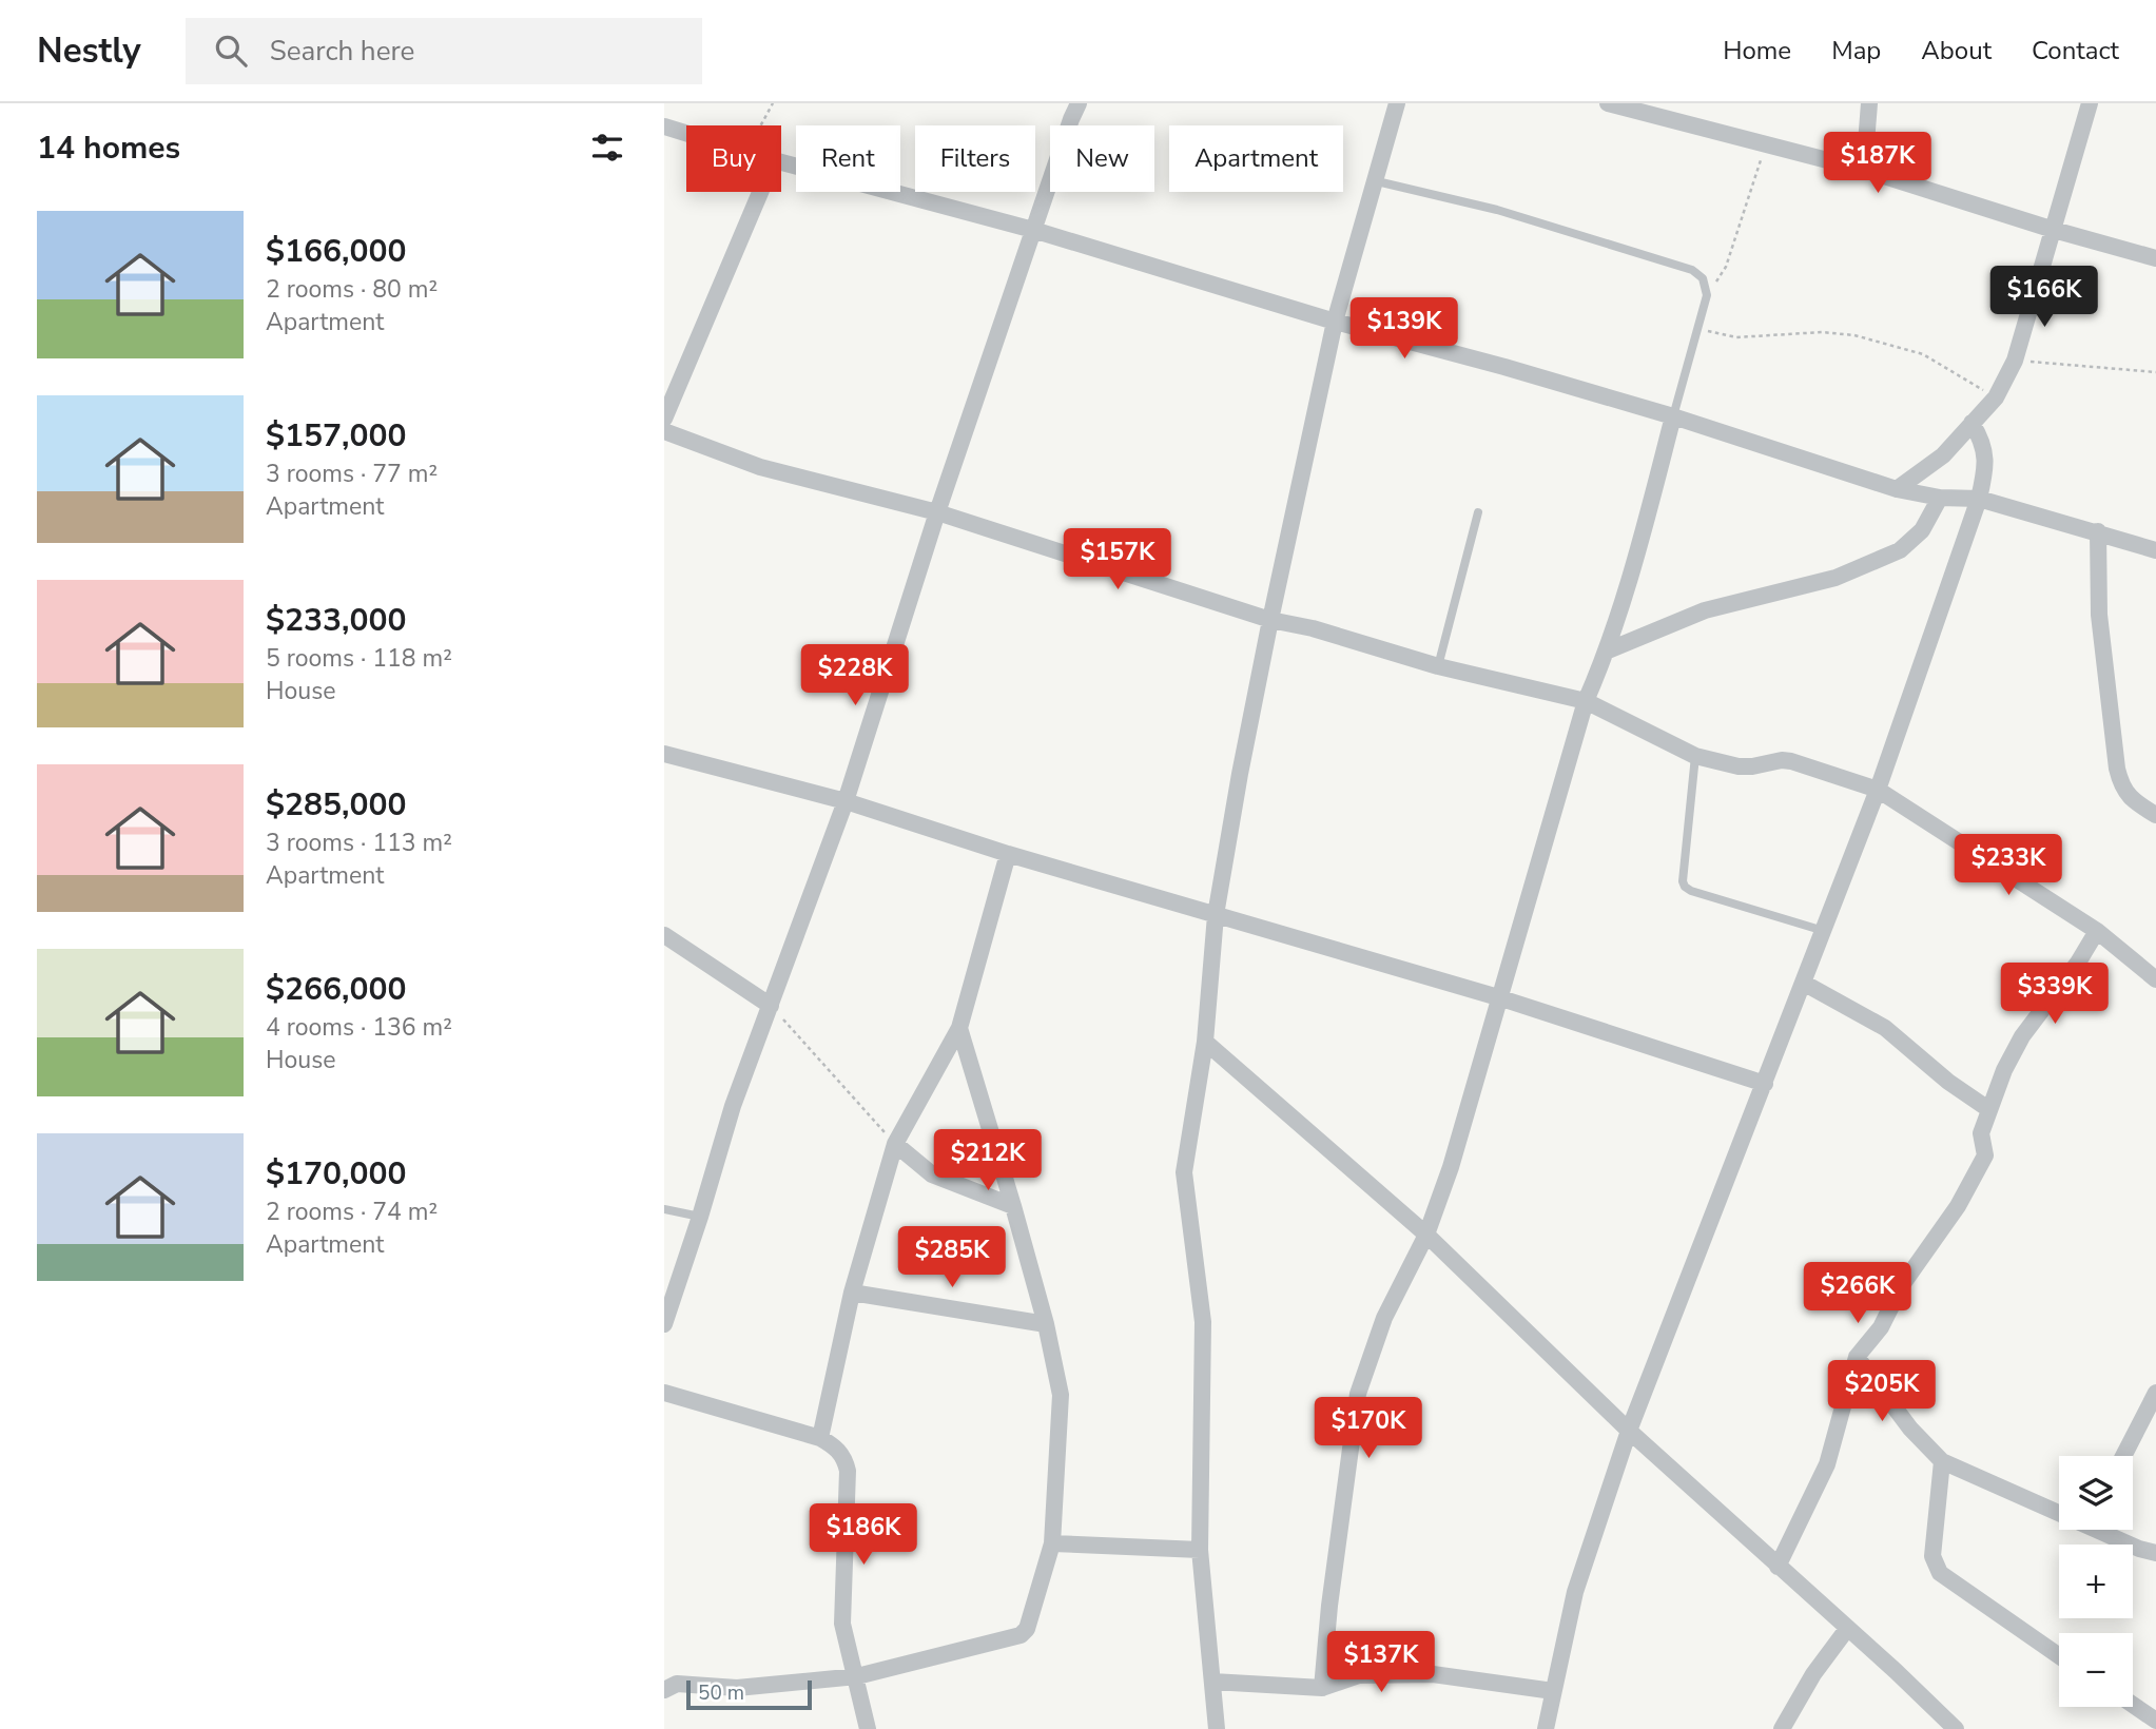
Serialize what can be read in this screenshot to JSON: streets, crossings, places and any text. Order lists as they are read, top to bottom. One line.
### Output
{"scale_bar":"50 m","page":{"header":"Nestly","search":"Search here","nav":["Home","Map","About","Contact"],"heading":"14 homes","chip":["Buy","Rent","Filters","New","Apartment"],"price":["$187K","$166K","$139K","$157K","$228K","$233K","$339K","$212K","$285K","$266K","$205K","$170K","$186K","$137K"],"list":[{"name":"$166,000","note":"2 rooms · 80 m² · Apartment"},{"name":"$157,000","note":"3 rooms · 77 m² · Apartment"},{"name":"$233,000","note":"5 rooms · 118 m² · House"},{"name":"$285,000","note":"3 rooms · 113 m² · Apartment"},{"name":"$266,000","note":"4 rooms · 136 m² · House"},{"name":"$170,000","note":"2 rooms · 74 m² · Apartment"}],"map_buttons":["+","−"],"scale":"50 m"}}
